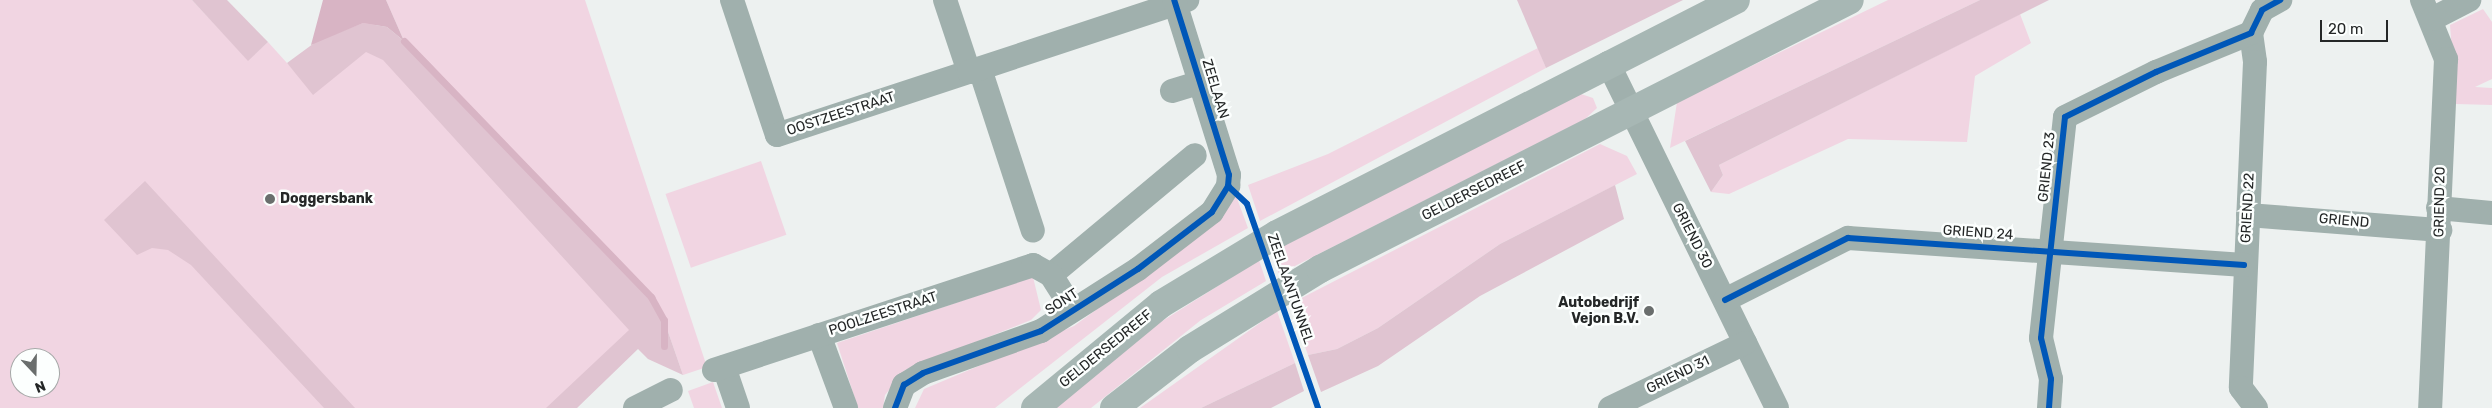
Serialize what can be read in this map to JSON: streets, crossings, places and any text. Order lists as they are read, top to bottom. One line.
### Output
{"streets":{"main road":["GELDERSEDREEF"],"street":["ZEELAAN","OOSTZEESTRAAT","GRIEND 23","GRIEND 20","GRIEND 22","GRIEND","GRIEND 24","GRIEND 30","SONT","POOLZEESTRAAT","GRIEND 31"],"cycle path":["ZEELAANTUNNEL"]},"crossings":[["ZEELAAN","SONT"],["GRIEND 23","GRIEND 22"],["GRIEND 23","GRIEND 24"],["GELDERSEDREEF","GRIEND 30"],["GRIEND 20","GRIEND"],["GRIEND 22","GRIEND"],["GRIEND 22","GRIEND 24"],["GRIEND 24","GRIEND 30"],["GRIEND 30","GRIEND 31"],["SONT","POOLZEESTRAAT"]],"places":["Doggersbank","Autobedrijf Vejon B.V."],"scale_bar":"20 m","north":"bottom"}
